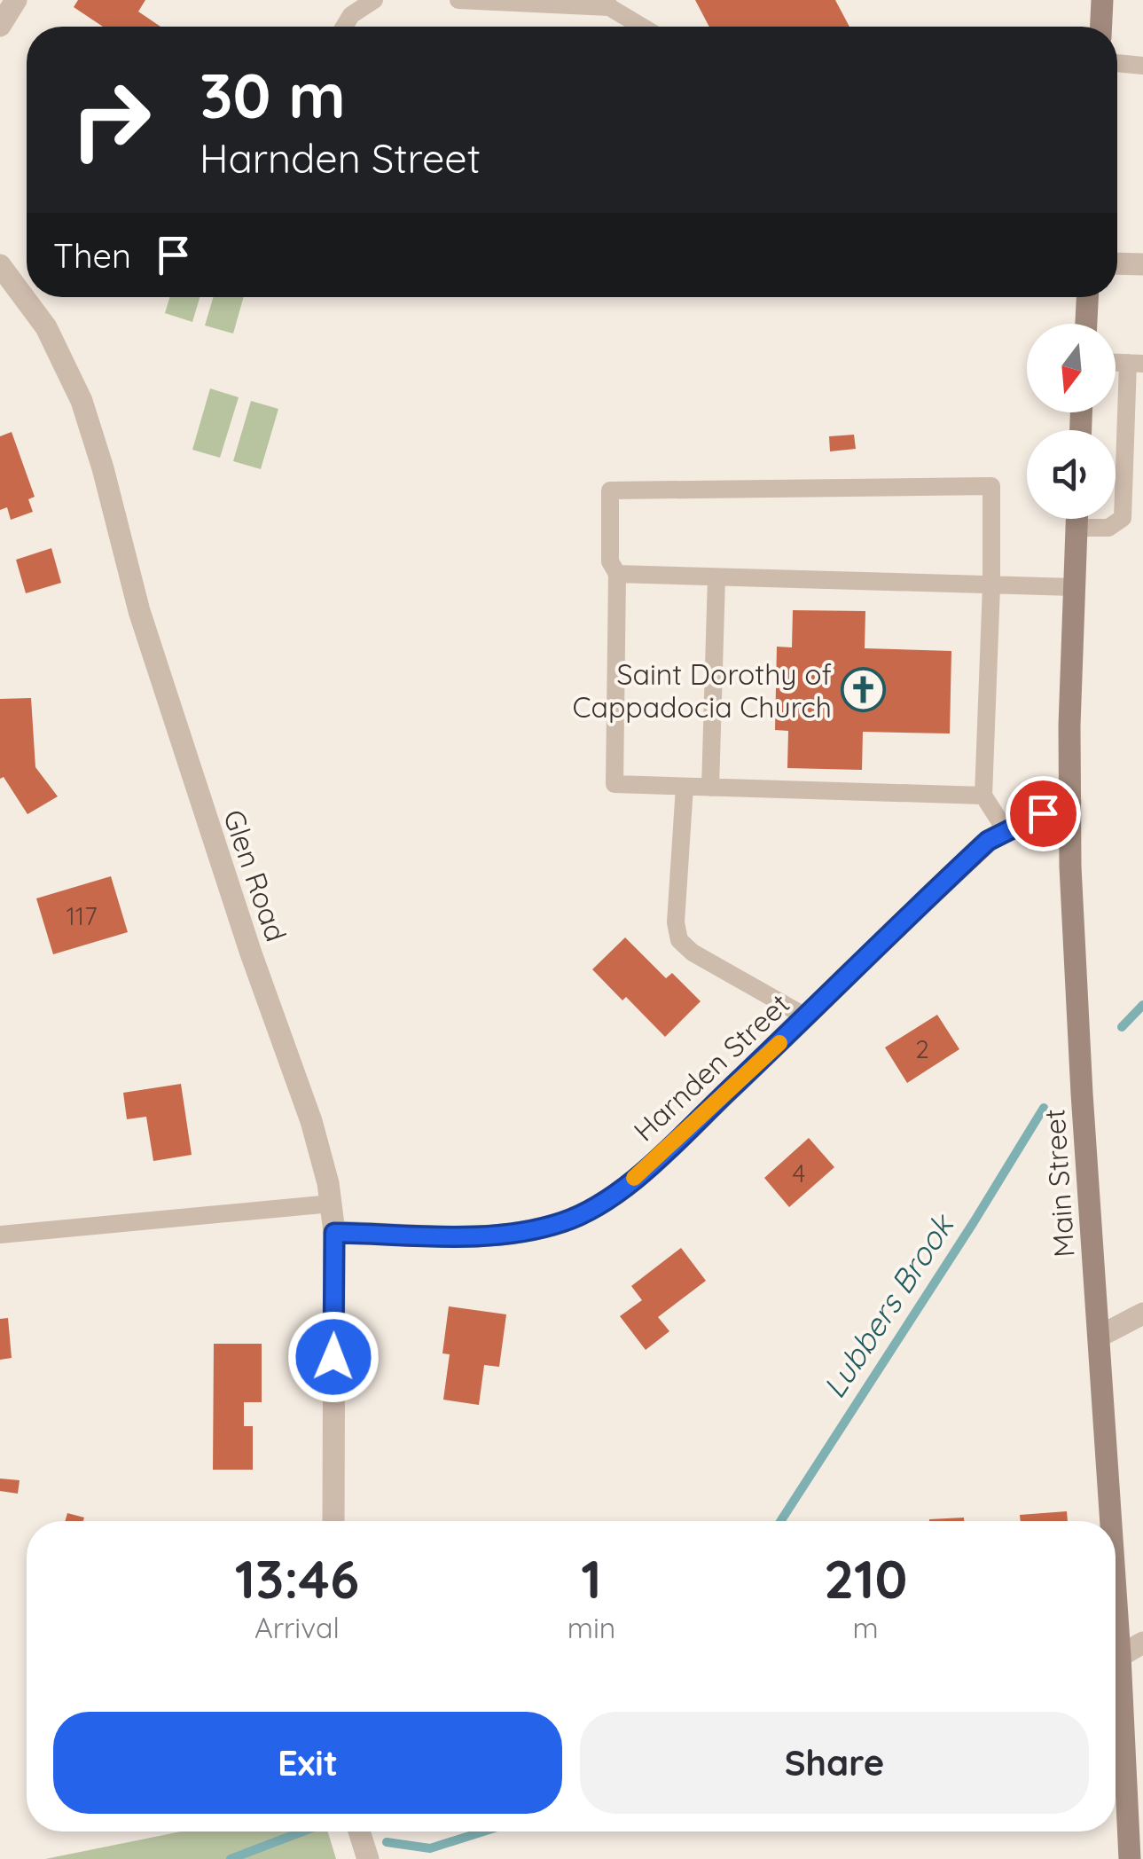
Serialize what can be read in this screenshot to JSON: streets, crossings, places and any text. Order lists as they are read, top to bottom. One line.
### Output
{"streets":{"main road":["Main Street"],"street":["Glen Road","Harnden Street"]},"crossings":[["Glen Road","Harnden Street"],["Harnden Street","Main Street"]],"water":["Lubbers Brook"],"places":{"church":["Saint Dorothy of Cappadocia Church"]},"house_numbers":["117","2","4"],"north":"bottom","page":{"turn":["30 m","Harnden Street"],"then":"Then","eta":["13:46","Arrival","1","min","210","m"],"buttons":["Exit","Share"]}}
